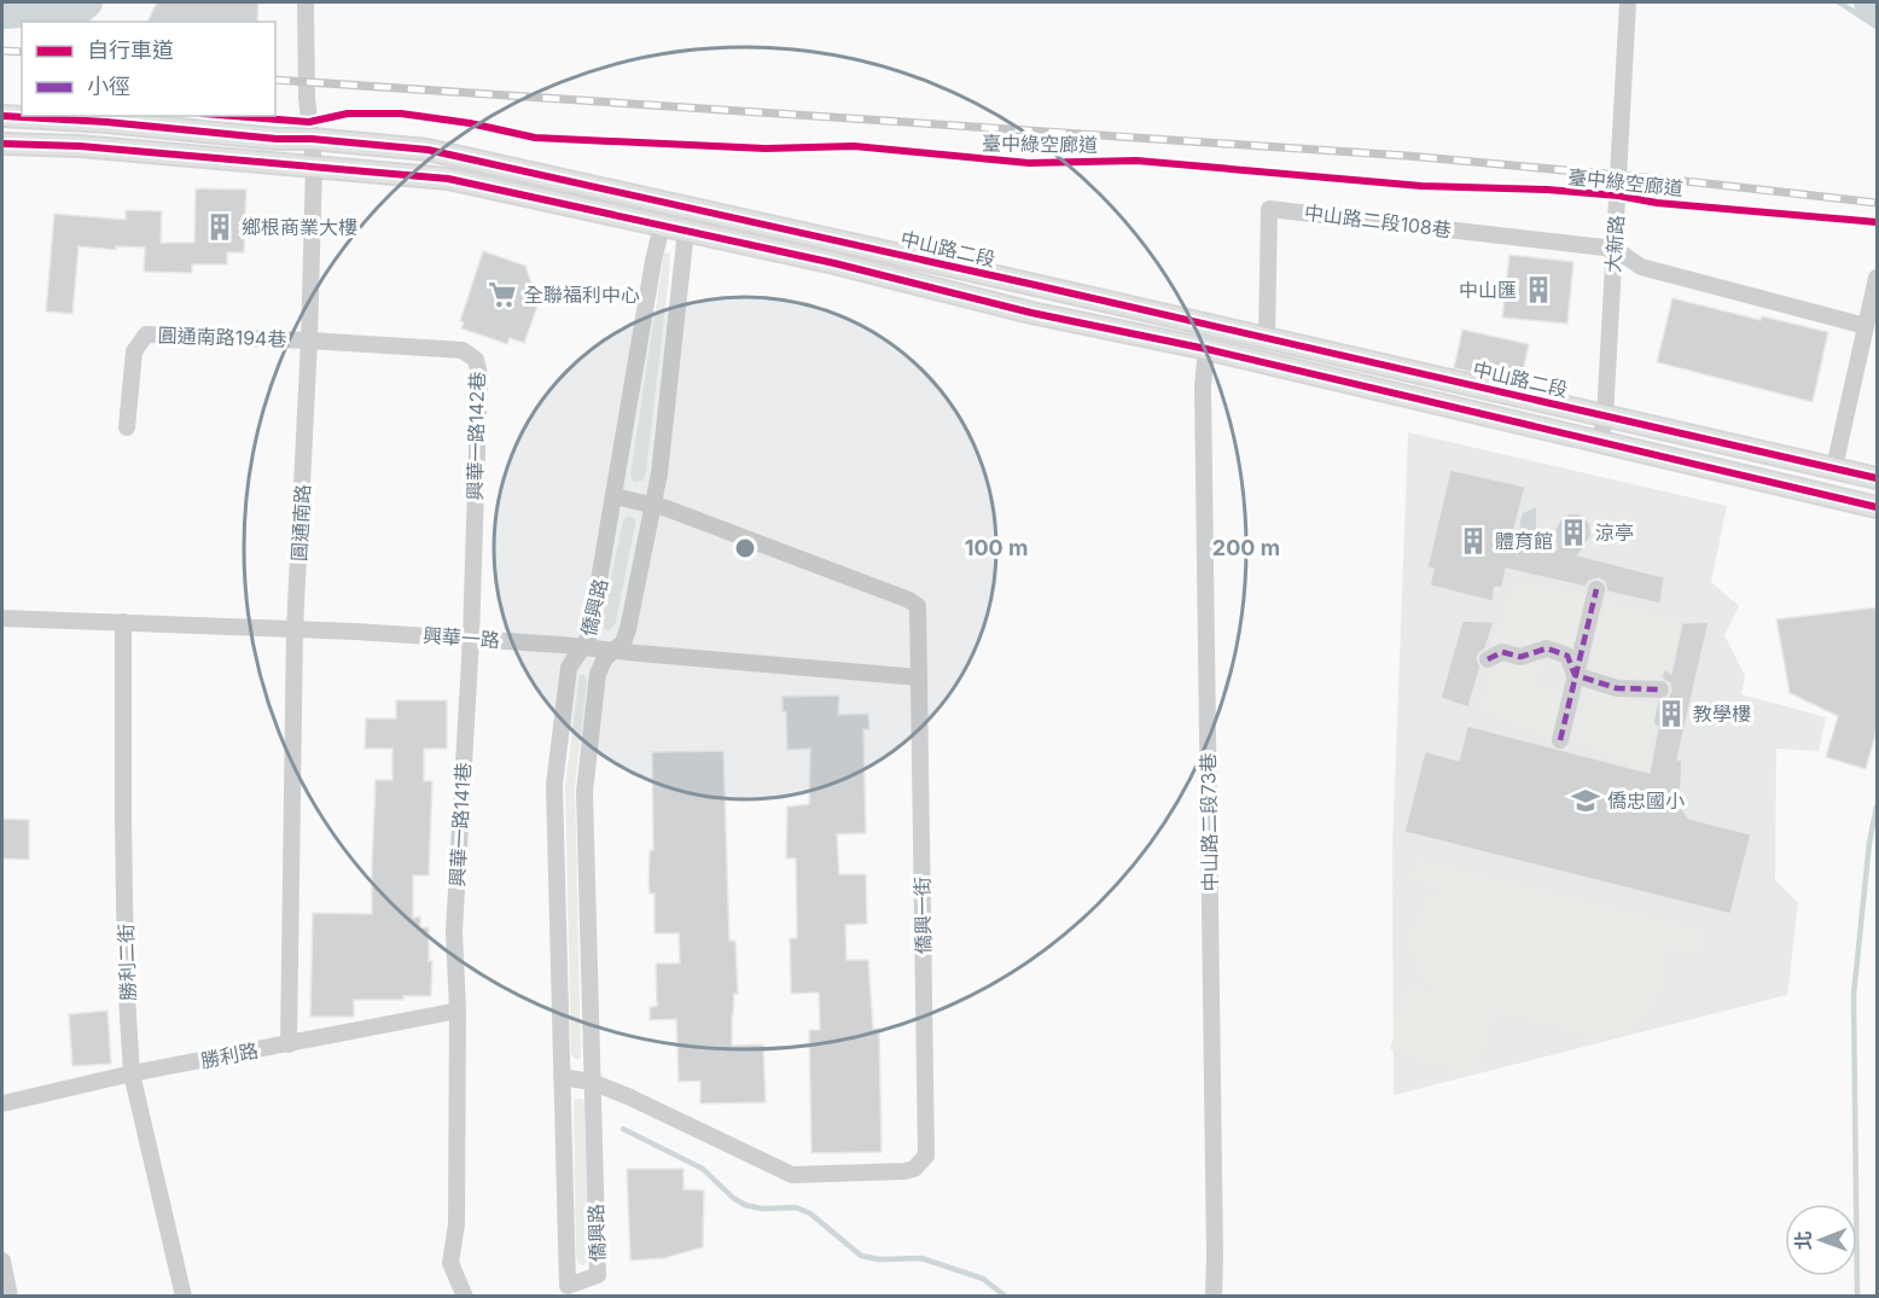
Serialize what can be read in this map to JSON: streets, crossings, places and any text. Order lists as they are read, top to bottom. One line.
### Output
{"streets":{"main road":["中山路二段"],"street":["中山路二段108巷","大新路","圓通南路194巷","興華一路142巷","圓通南路","僑興路","興華一路","中山路二段73巷","興華一路141巷","僑興一街","勝利二街","勝利路"],"cycle path":["臺中綠空廊道"]},"crossings":[["中山路二段108巷","大新路"],["中山路二段108巷","中山路二段"],["大新路","中山路二段"],["中山路二段","圓通南路"],["中山路二段","僑興路"],["中山路二段","中山路二段73巷"],["圓通南路194巷","興華一路142巷"],["圓通南路194巷","圓通南路"],["興華一路142巷","圓通南路"],["興華一路142巷","興華一路"],["興華一路142巷","興華一路141巷"],["圓通南路","興華一路"],["圓通南路","勝利路"],["僑興路","興華一路"],["僑興路","僑興一街"],["興華一路","興華一路141巷"],["興華一路","僑興一街"],["興華一路","勝利二街"],["興華一路141巷","勝利路"],["勝利二街","勝利路"]],"places":{"building":["鄉根商業大樓","中山匯","涼亭","體育館","教學樓"],"supermarket":["全聯福利中心"],"school or university":["僑忠國小"]},"legend":["自行車道","小徑"],"north":"left","rings":["100 m","200 m"]}
